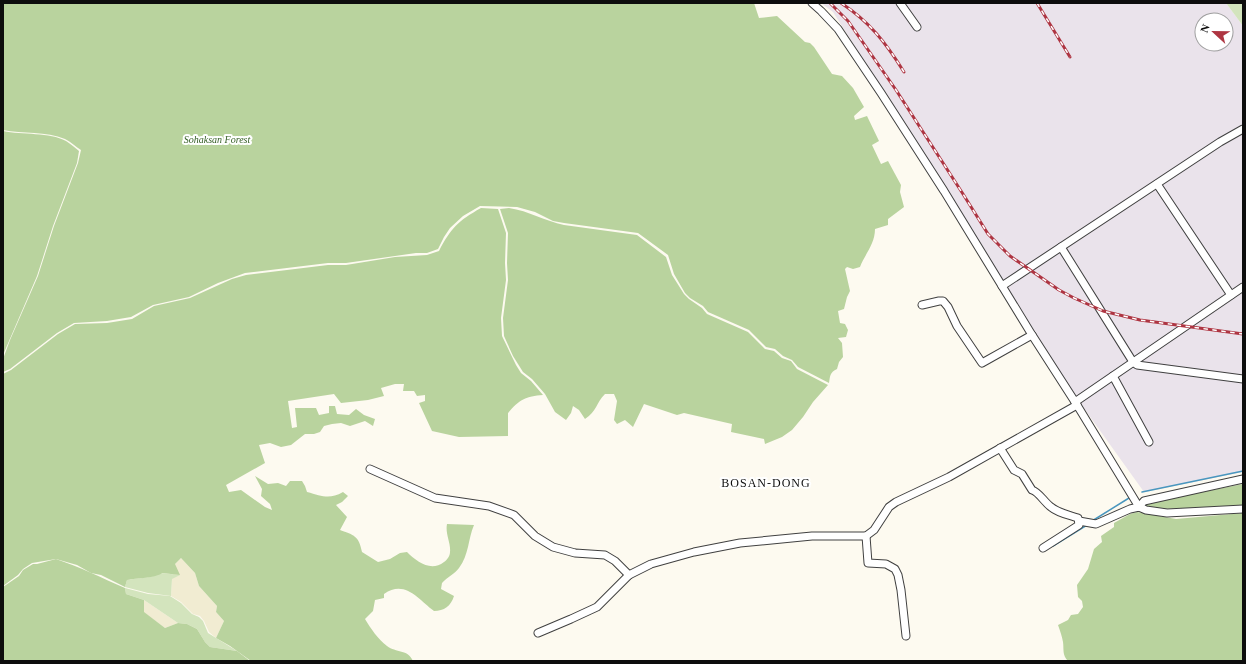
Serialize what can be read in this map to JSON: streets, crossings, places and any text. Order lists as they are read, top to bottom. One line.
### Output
{"districts":["BOSAN-DONG"],"parks":["Sohaksan Forest"],"north":"left"}
